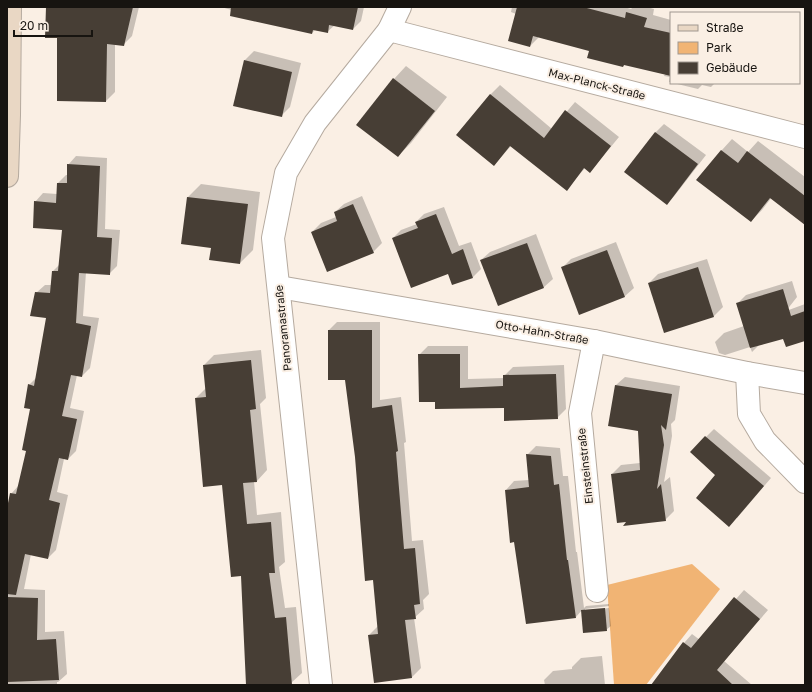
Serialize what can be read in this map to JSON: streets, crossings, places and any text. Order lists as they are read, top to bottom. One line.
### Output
{"streets":{"street":["Max-Planck-Straße","Panoramastraße","Otto-Hahn-Straße","Einsteinstraße"]},"crossings":[["Max-Planck-Straße","Panoramastraße"],["Panoramastraße","Otto-Hahn-Straße"],["Otto-Hahn-Straße","Einsteinstraße"]],"legend":["Straße","Park","Gebäude"],"scale_bar":"20 m"}
